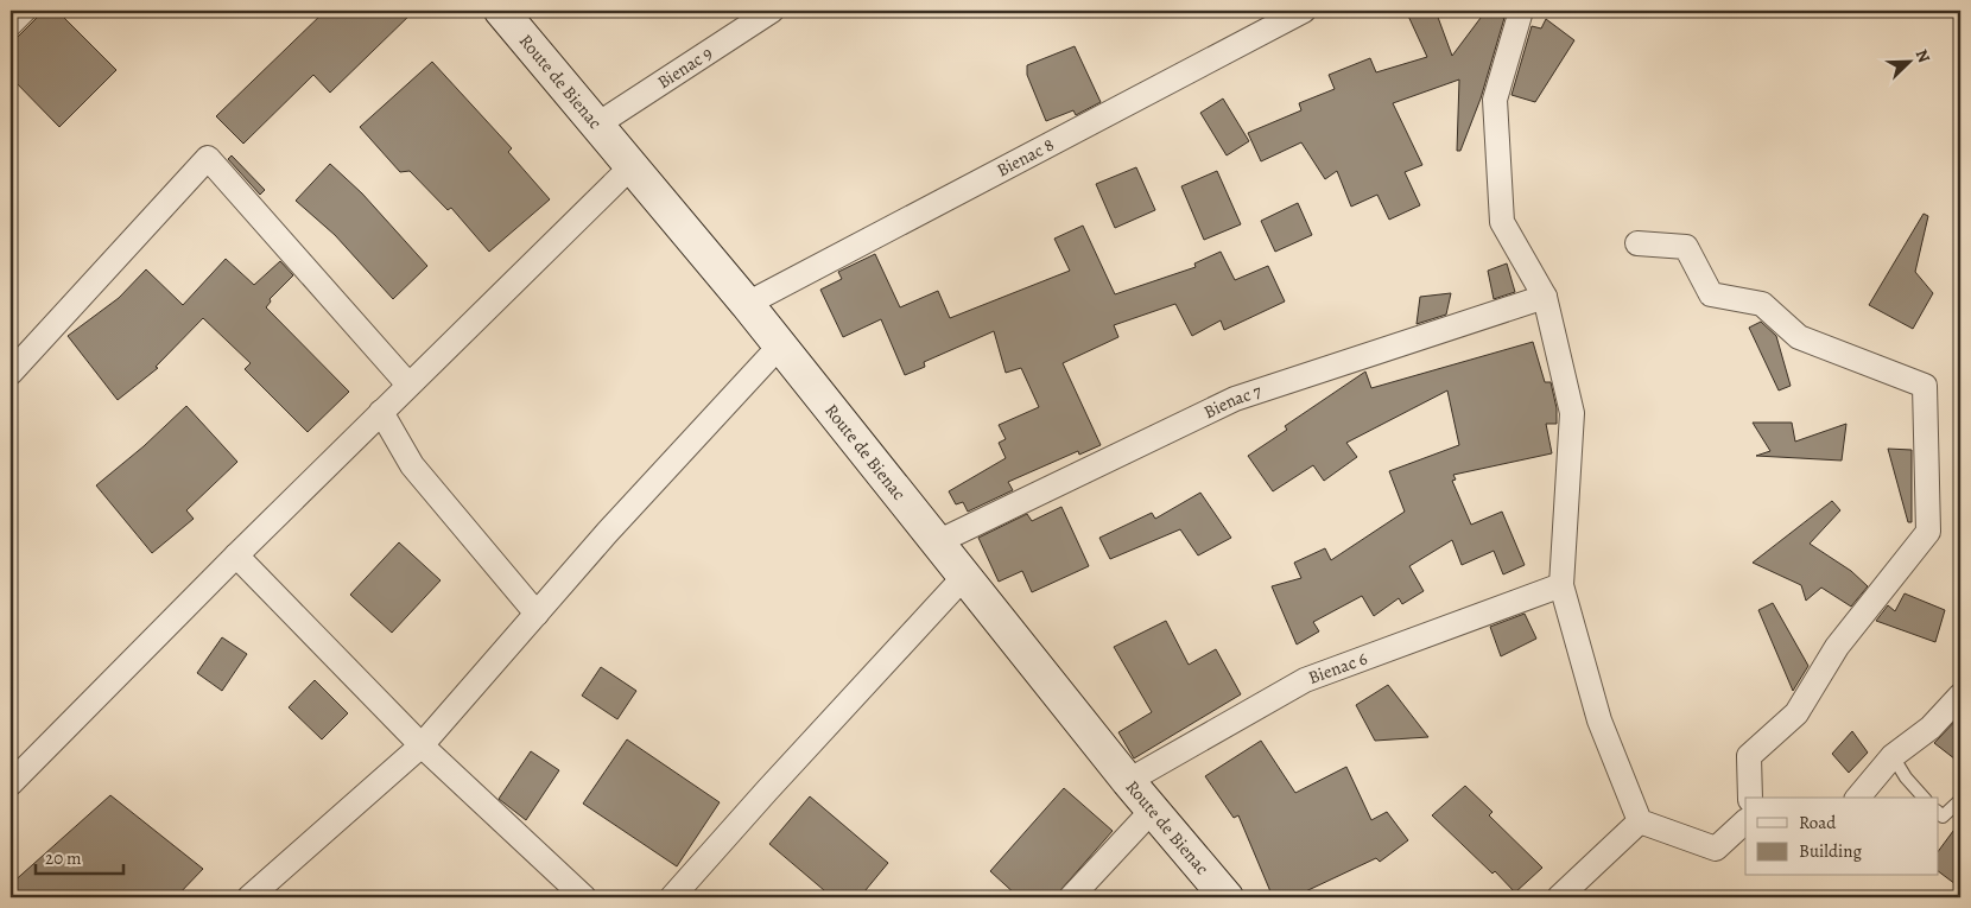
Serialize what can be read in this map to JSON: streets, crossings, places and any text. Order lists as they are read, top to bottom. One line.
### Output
{"streets":{"main road":["Route de Bienac"],"street":["Bienac 9","Bienac 8","Bienac 7","Bienac 6"]},"crossings":[["Bienac 9","Route de Bienac"],["Route de Bienac","Bienac 8"],["Route de Bienac","Bienac 7"],["Route de Bienac","Bienac 6"]],"legend":["Road","Building"],"scale_bar":"20 m","north":"top right"}
